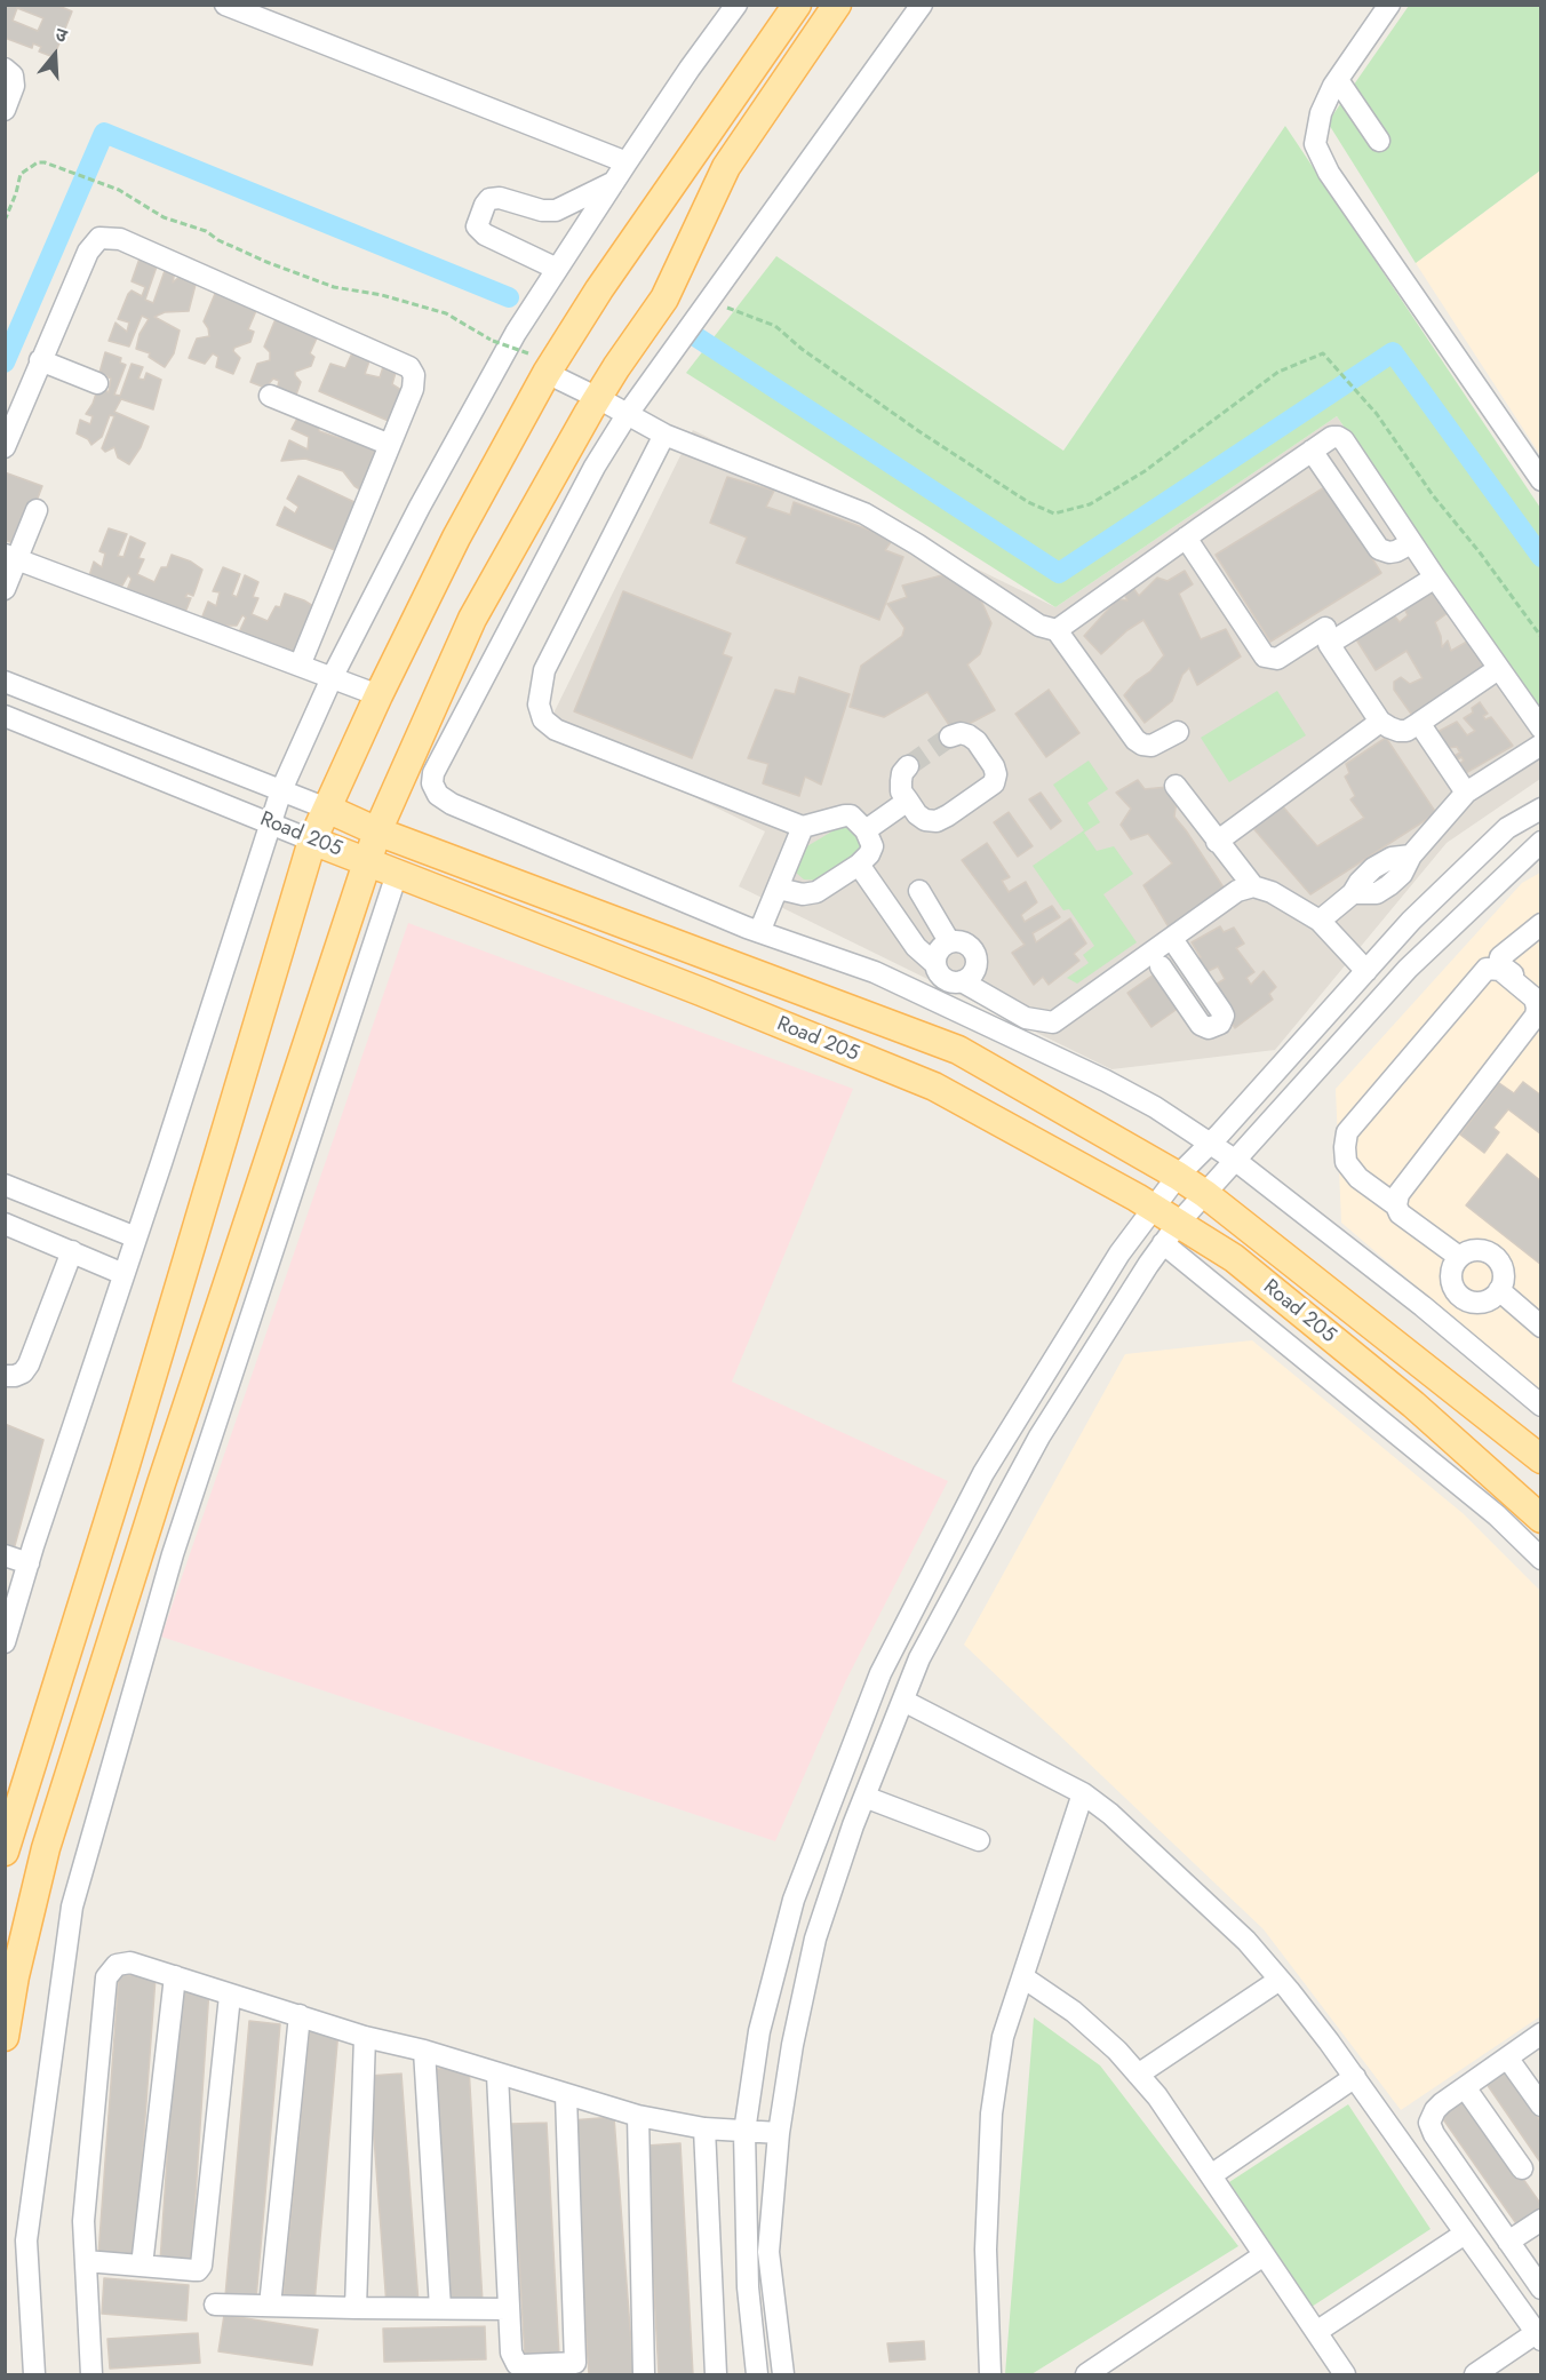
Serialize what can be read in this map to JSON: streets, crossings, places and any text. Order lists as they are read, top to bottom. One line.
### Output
{"streets":{"main road":["Road 205"]},"north":"top"}
